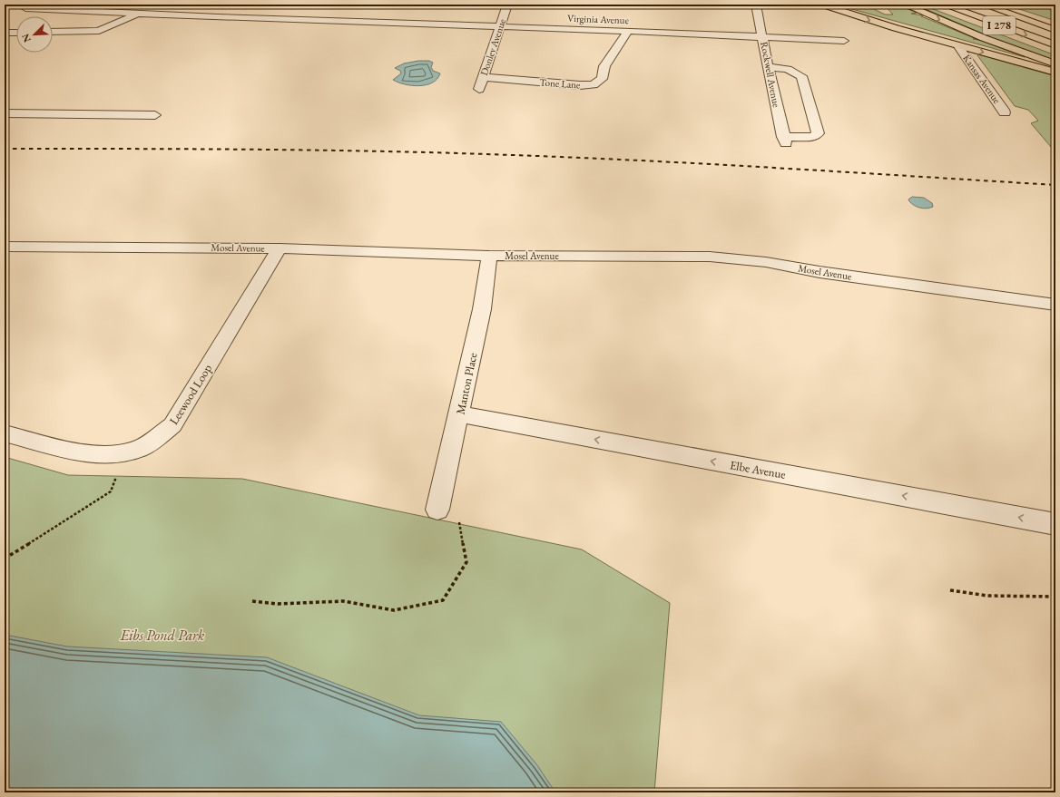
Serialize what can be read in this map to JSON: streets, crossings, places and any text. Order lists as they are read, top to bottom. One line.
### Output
{"streets":{"main road":["I 278"],"street":["Virginia Avenue","Donley Avenue","Rockwell Avenue","Kansas Avenue","Tone Lane","Mosel Avenue","Manton Place","Leewood Loop","Elbe Avenue"]},"crossings":[["Virginia Avenue","Donley Avenue"],["Virginia Avenue","Rockwell Avenue"],["Virginia Avenue","Tone Lane"],["Donley Avenue","Tone Lane"],["Mosel Avenue","Manton Place"],["Mosel Avenue","Leewood Loop"],["Manton Place","Elbe Avenue"]],"one_way":["Elbe Avenue"],"parks":["Eibs Pond Park"],"north":"bottom left"}
